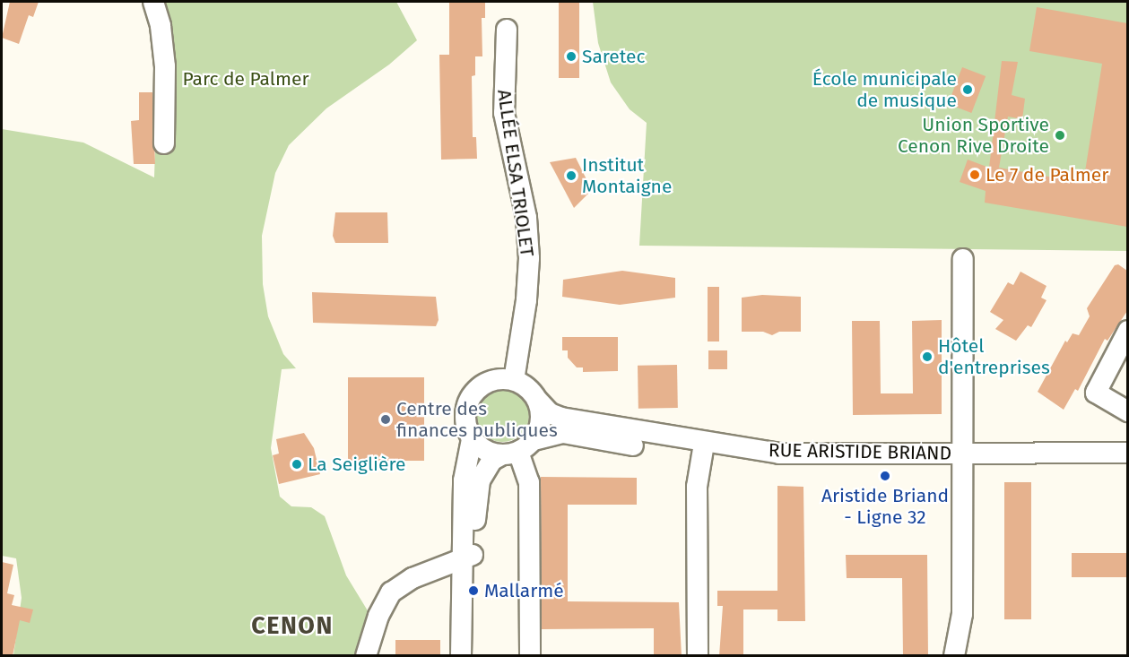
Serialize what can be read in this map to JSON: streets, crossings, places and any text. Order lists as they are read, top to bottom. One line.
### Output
{"streets":{"street":["ALLÉE ELSA TRIOLET","RUE ARISTIDE BRIAND"]},"crossings":[["ALLÉE ELSA TRIOLET","RUE ARISTIDE BRIAND"]],"districts":["CENON"],"parks":["Parc de Palmer"],"places":["Saretec","École municipale de musique","Union Sportive Cenon Rive Droite","Le 7 de Palmer","Institut Montaigne","Hôtel d'entreprises","Centre des finances publiques","La Seiglière","Aristide Briand - Ligne 32","Mallarmé"]}
